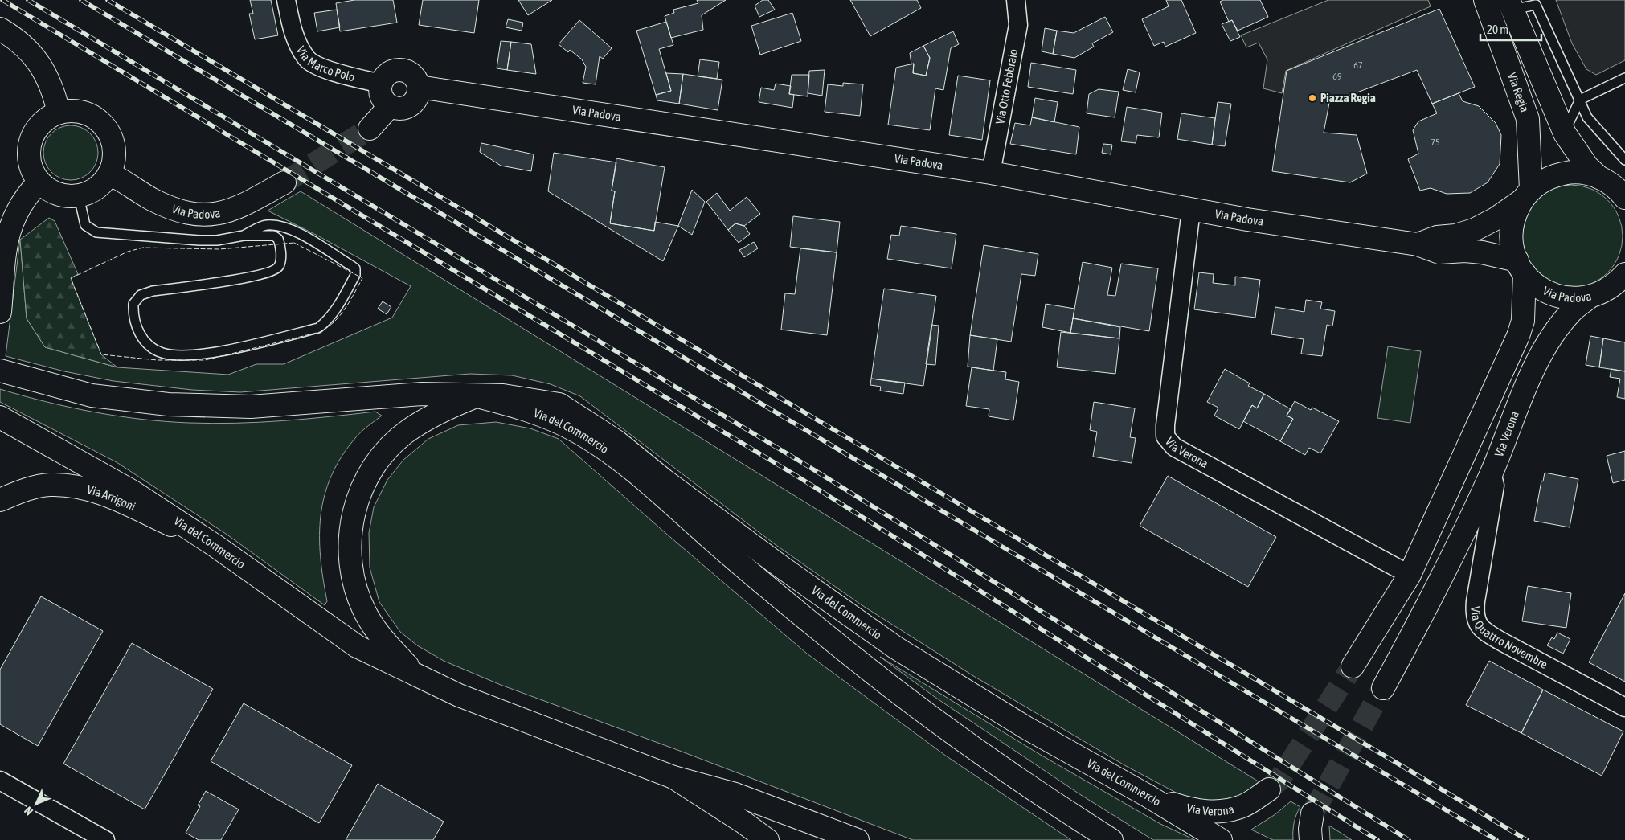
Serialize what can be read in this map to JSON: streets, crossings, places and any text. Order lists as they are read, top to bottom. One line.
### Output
{"streets":{"main road":["Via Regia","Via Padova","Via del Commercio","Via Verona","Via Arrigoni"],"street":["Via Marco Polo","Via Otto Febbraio","Via Quattro Novembre"]},"crossings":[["Via Marco Polo","Via Padova"],["Via Otto Febbraio","Via Padova"],["Via Regia","Via Padova"],["Via Padova","Via Verona"],["Via del Commercio","Via Verona"],["Via del Commercio","Via Arrigoni"],["Via Verona","Via Quattro Novembre"]],"places":["Piazza Regia"],"house_numbers":["67","69","75"],"scale_bar":"20 m","north":"bottom left"}
